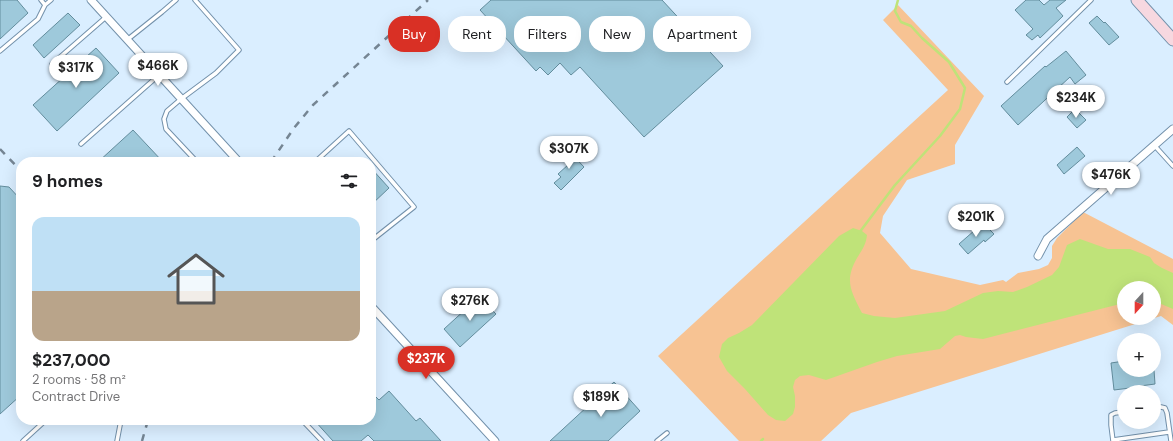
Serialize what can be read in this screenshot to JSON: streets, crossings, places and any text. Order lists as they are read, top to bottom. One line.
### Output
{"north":"bottom","page":{"chip":["Buy","Rent","Filters","New","Apartment"],"price":["$466K","$317K","$234K","$307K","$476K","$201K","$276K","$237K","$189K"],"heading":"9 homes","list":[{"name":"$237,000","note":"2 rooms · 58 m² · Contract Drive"}],"map_buttons":["+","−"]}}
